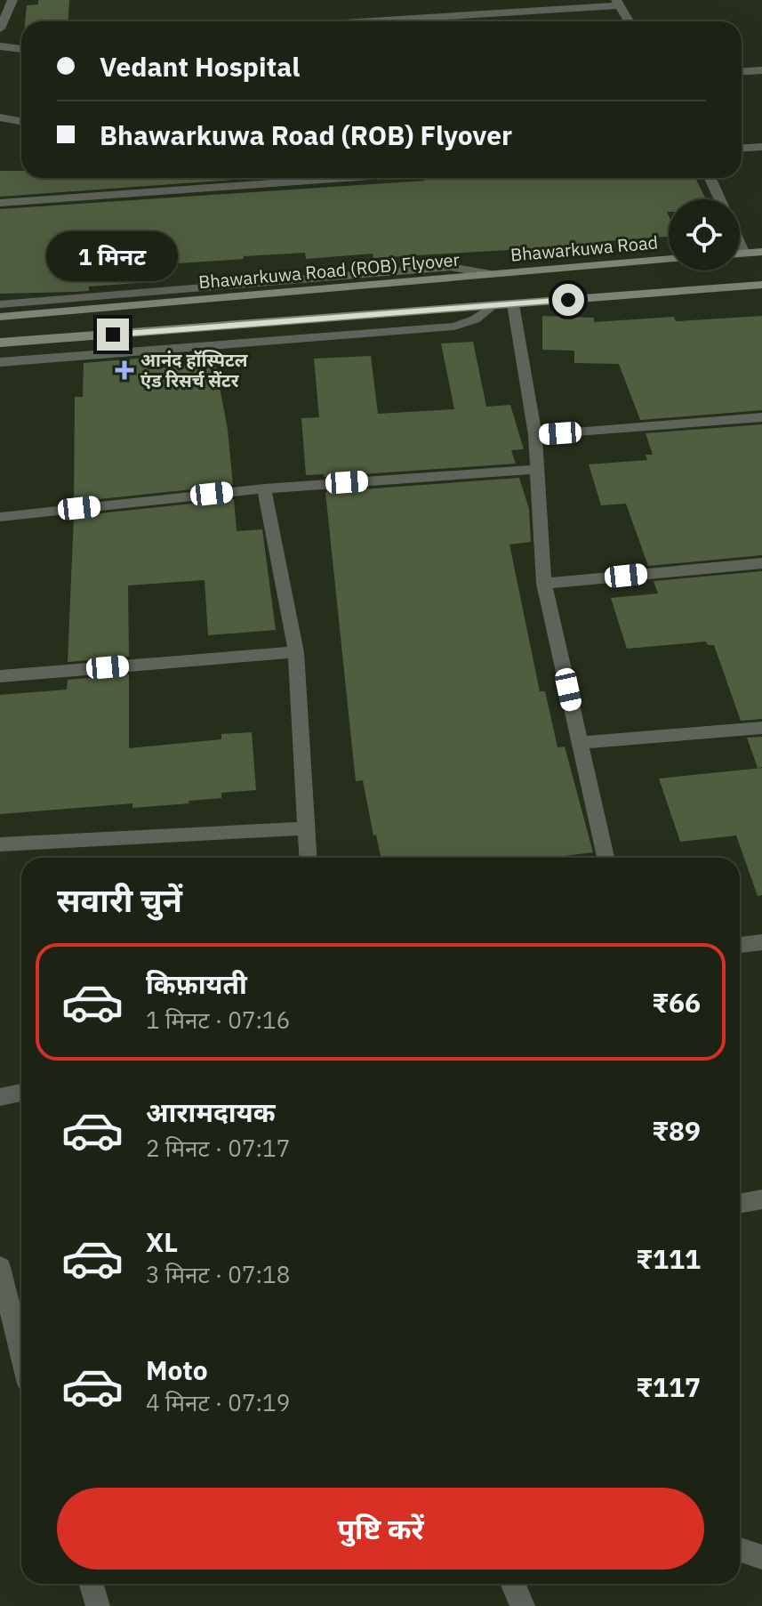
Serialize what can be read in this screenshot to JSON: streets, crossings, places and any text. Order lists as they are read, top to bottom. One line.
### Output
{"streets":{"main road":["Bhawarkuwa Road","Bhawarkuwa Road (ROB) Flyover"]},"crossings":[["Bhawarkuwa Road","Bhawarkuwa Road (ROB) Flyover"]],"places":{"health":["आनंद हॉस्पिटल एंड रिसर्च सेंटर"]},"page":{"banner":["Vedant Hospital","Bhawarkuwa Road (ROB) Flyover"],"bubble":"1 मिनट","heading":"सवारी चुनें","list":[{"name":"किफ़ायती","note":"1 मिनट · 07:16","value":"₹66"},{"name":"आरामदायक","note":"2 मिनट · 07:17","value":"₹89"},{"name":"XL","note":"3 मिनट · 07:18","value":"₹111"},{"name":"Moto","note":"4 मिनट · 07:19","value":"₹117"}],"buttons":"पुष्टि करें"}}
